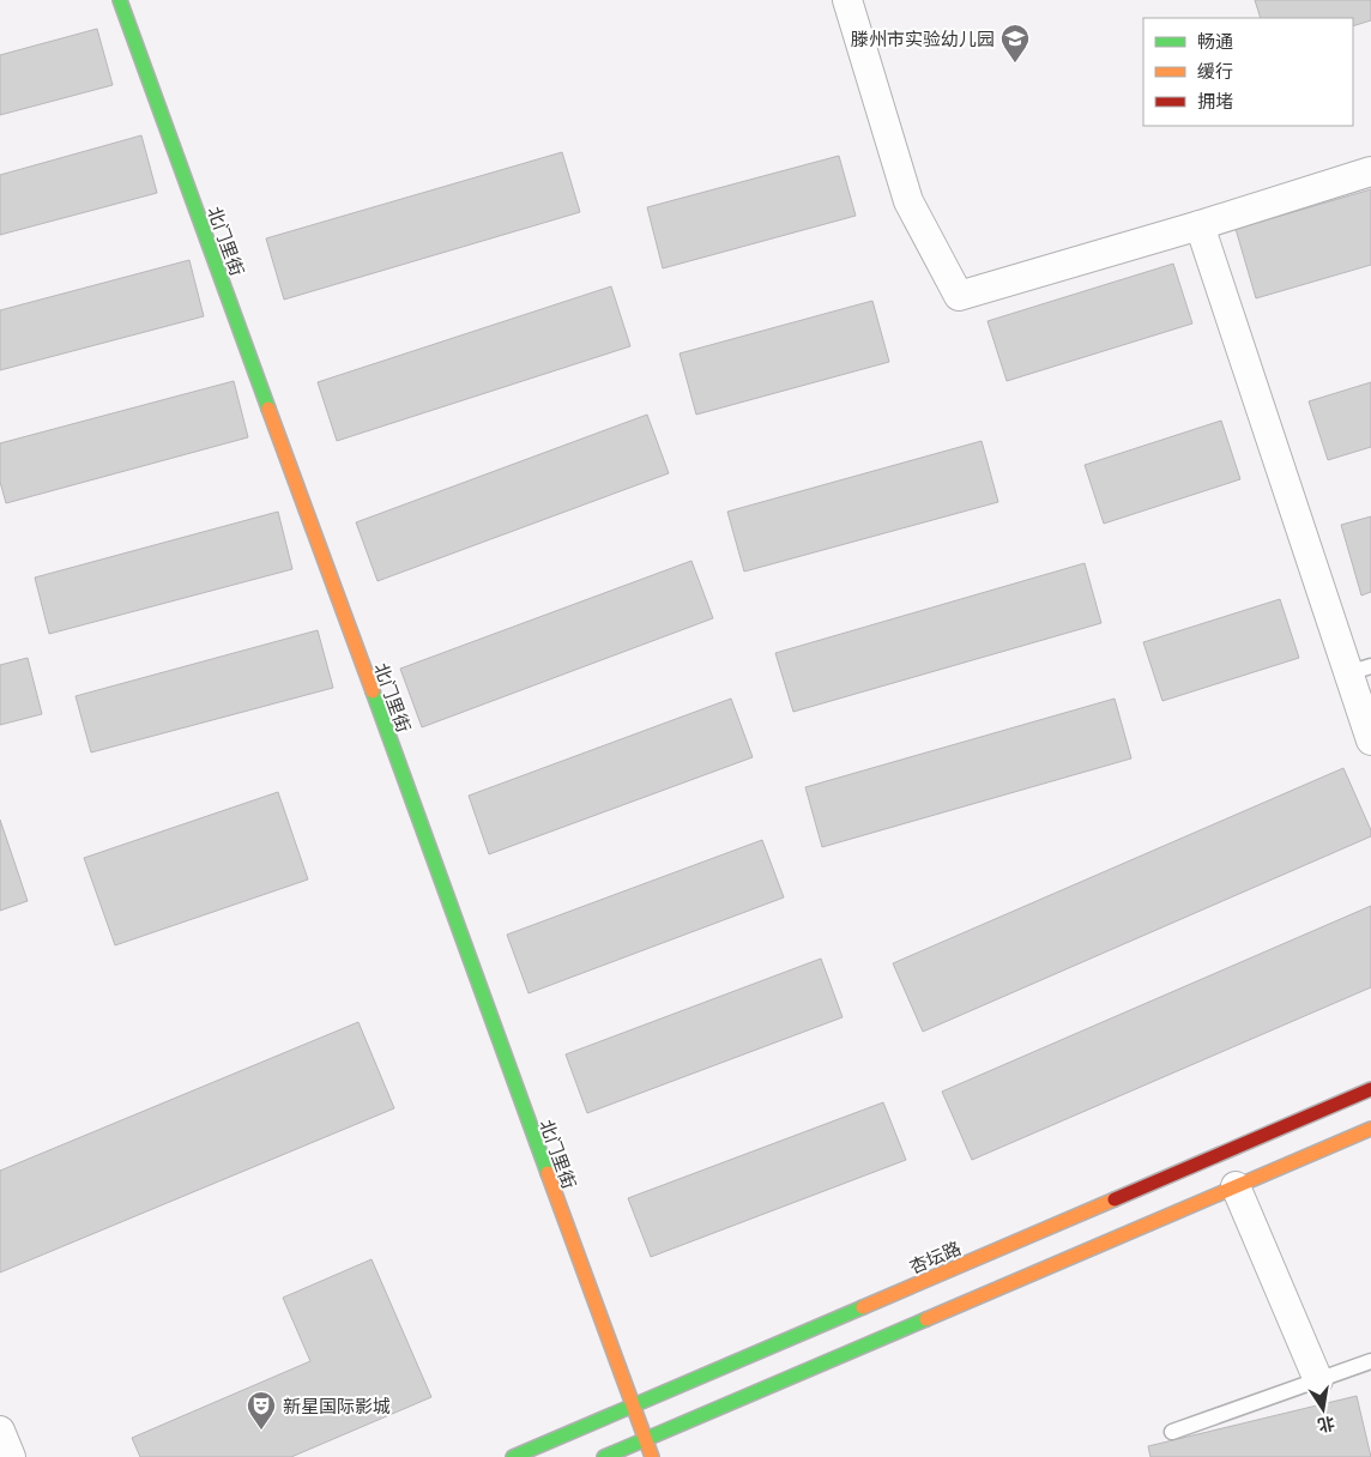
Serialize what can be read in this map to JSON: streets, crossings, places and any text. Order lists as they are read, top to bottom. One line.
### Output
{"streets":{"main road":["北门里街","杏坛路"]},"crossings":[["北门里街","杏坛路"]],"places":{"school or university":["滕州市实验幼儿园"],"theatre":["新星国际影城"]},"legend":["畅通","缓行","拥堵"],"north":"bottom"}
